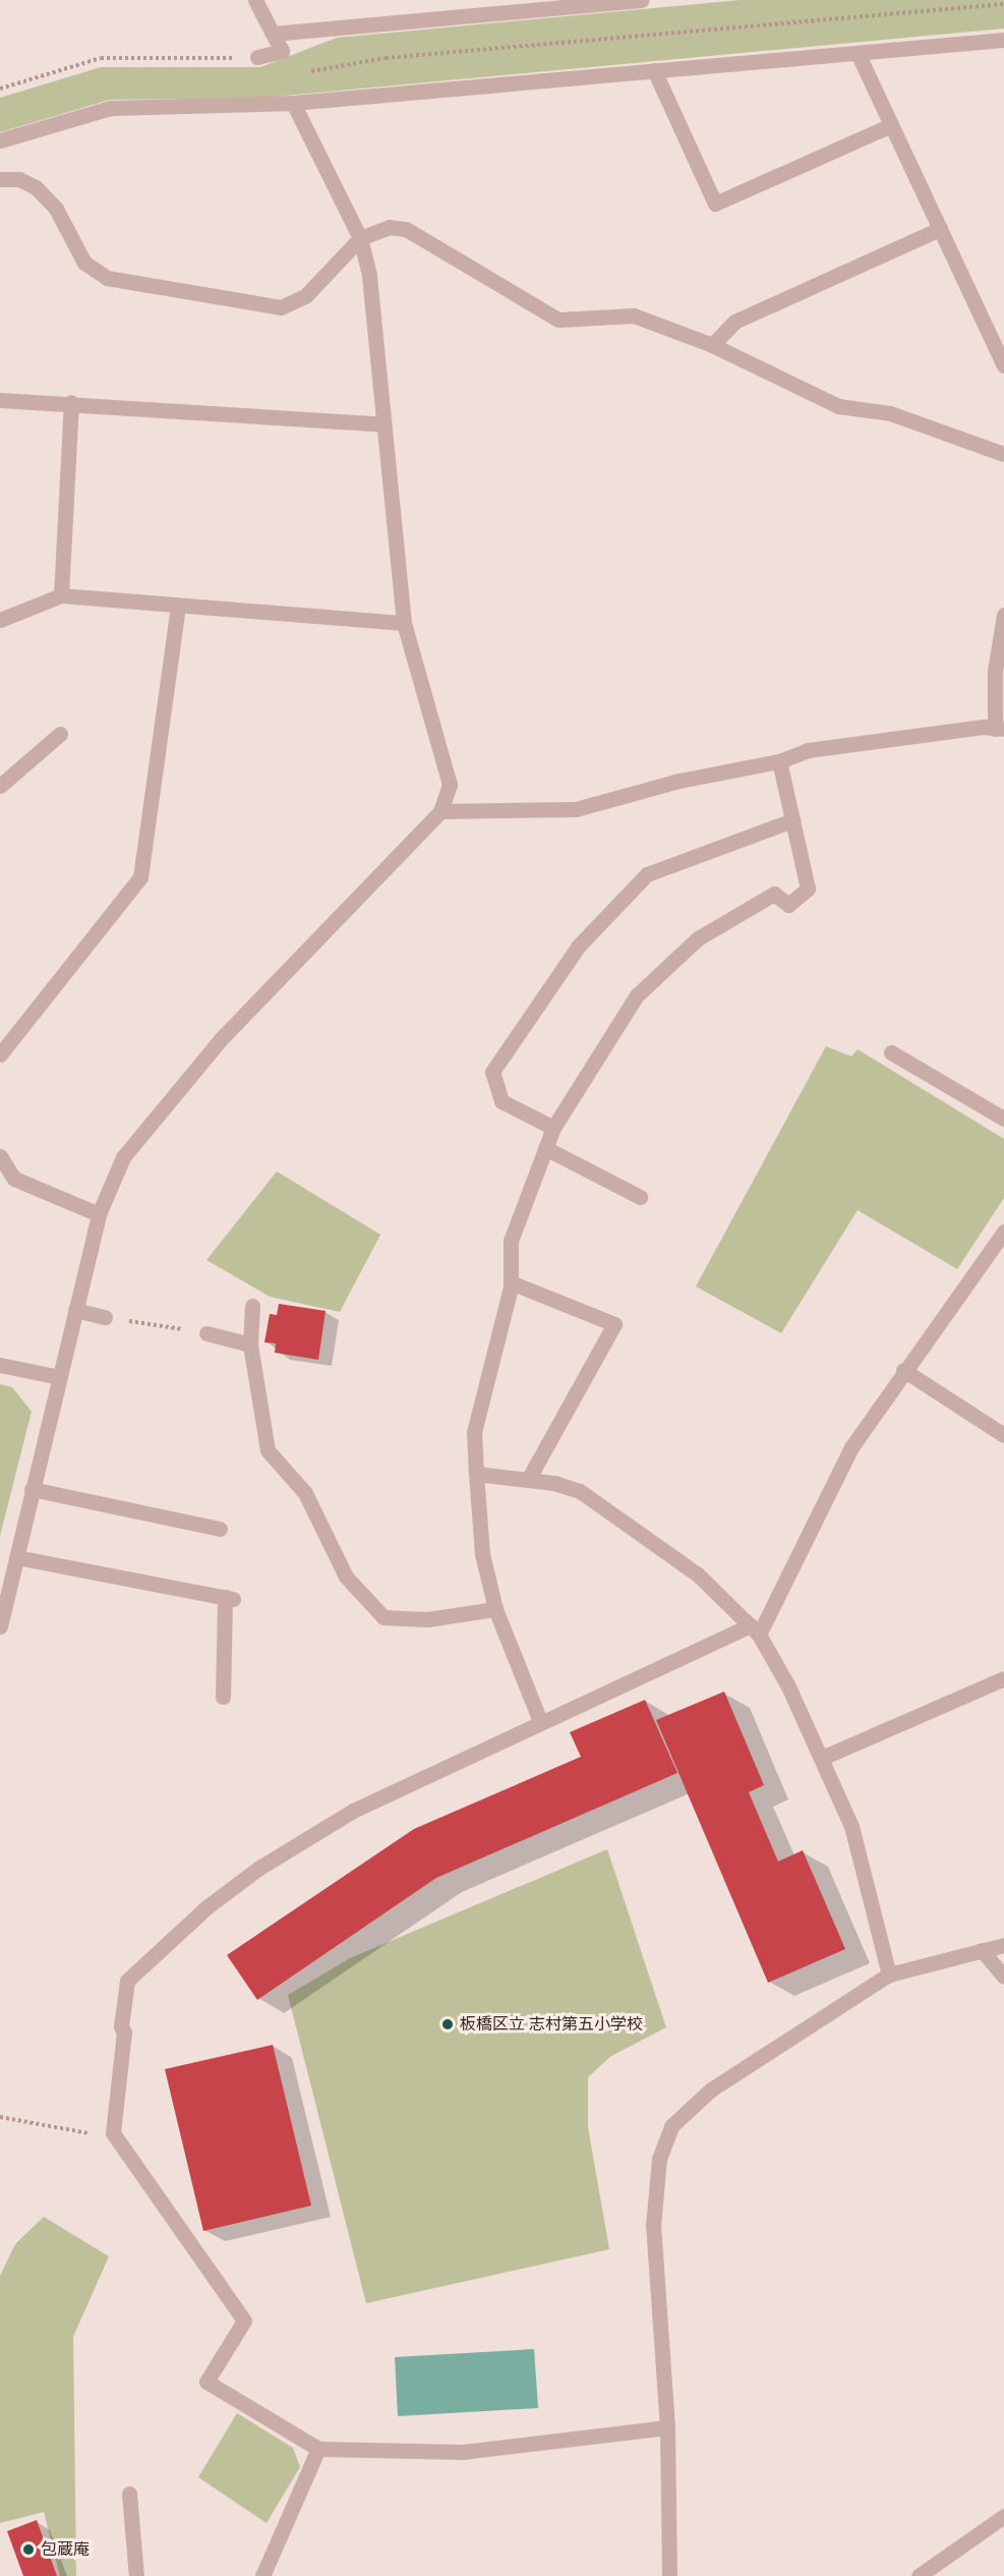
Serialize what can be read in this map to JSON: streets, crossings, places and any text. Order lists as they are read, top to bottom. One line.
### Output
{"places":["板橋区立 志村第五小学校","包蔵庵"]}
